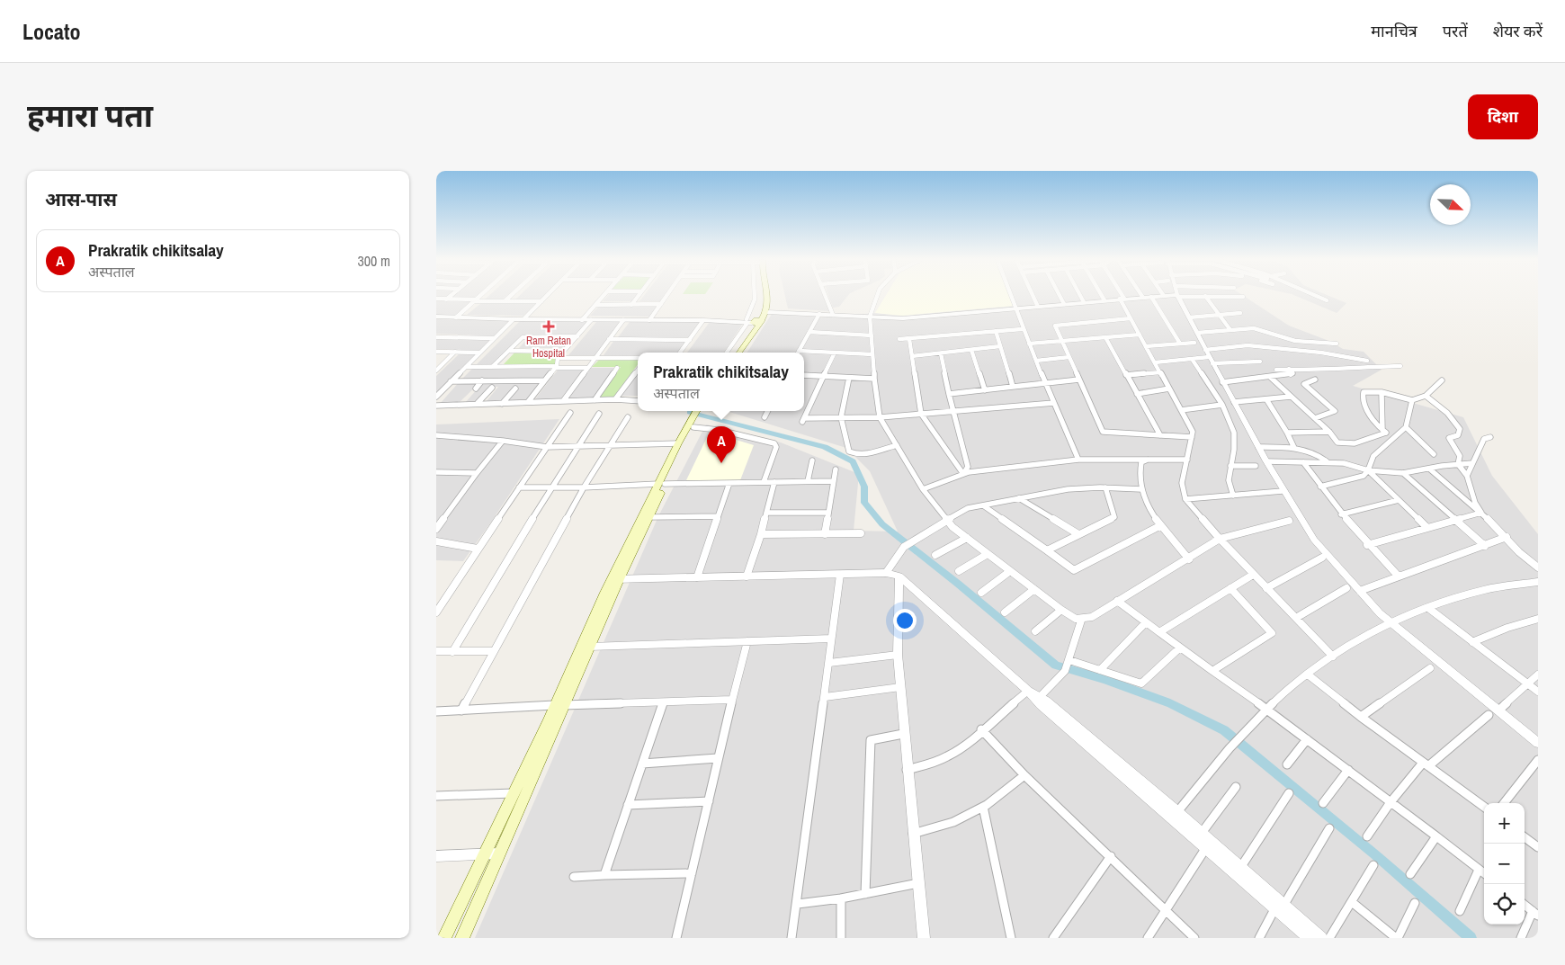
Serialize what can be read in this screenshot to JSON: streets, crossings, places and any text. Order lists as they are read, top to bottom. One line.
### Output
{"places":{"health":["Ram Ratan Hospital"]},"north":"bottom right","page":{"header":"Locato","nav":["मानचित्र","परतें","शेयर करें"],"title":"हमारा पता","buttons":"दिशा","heading":"आस-पास","list":[{"mark":"A","name":"Prakratik chikitsalay","note":"अस्पताल","value":"300 m"}],"popup":["Prakratik chikitsalay","अस्पताल"],"pins":"A","map_buttons":["+","−"]}}
